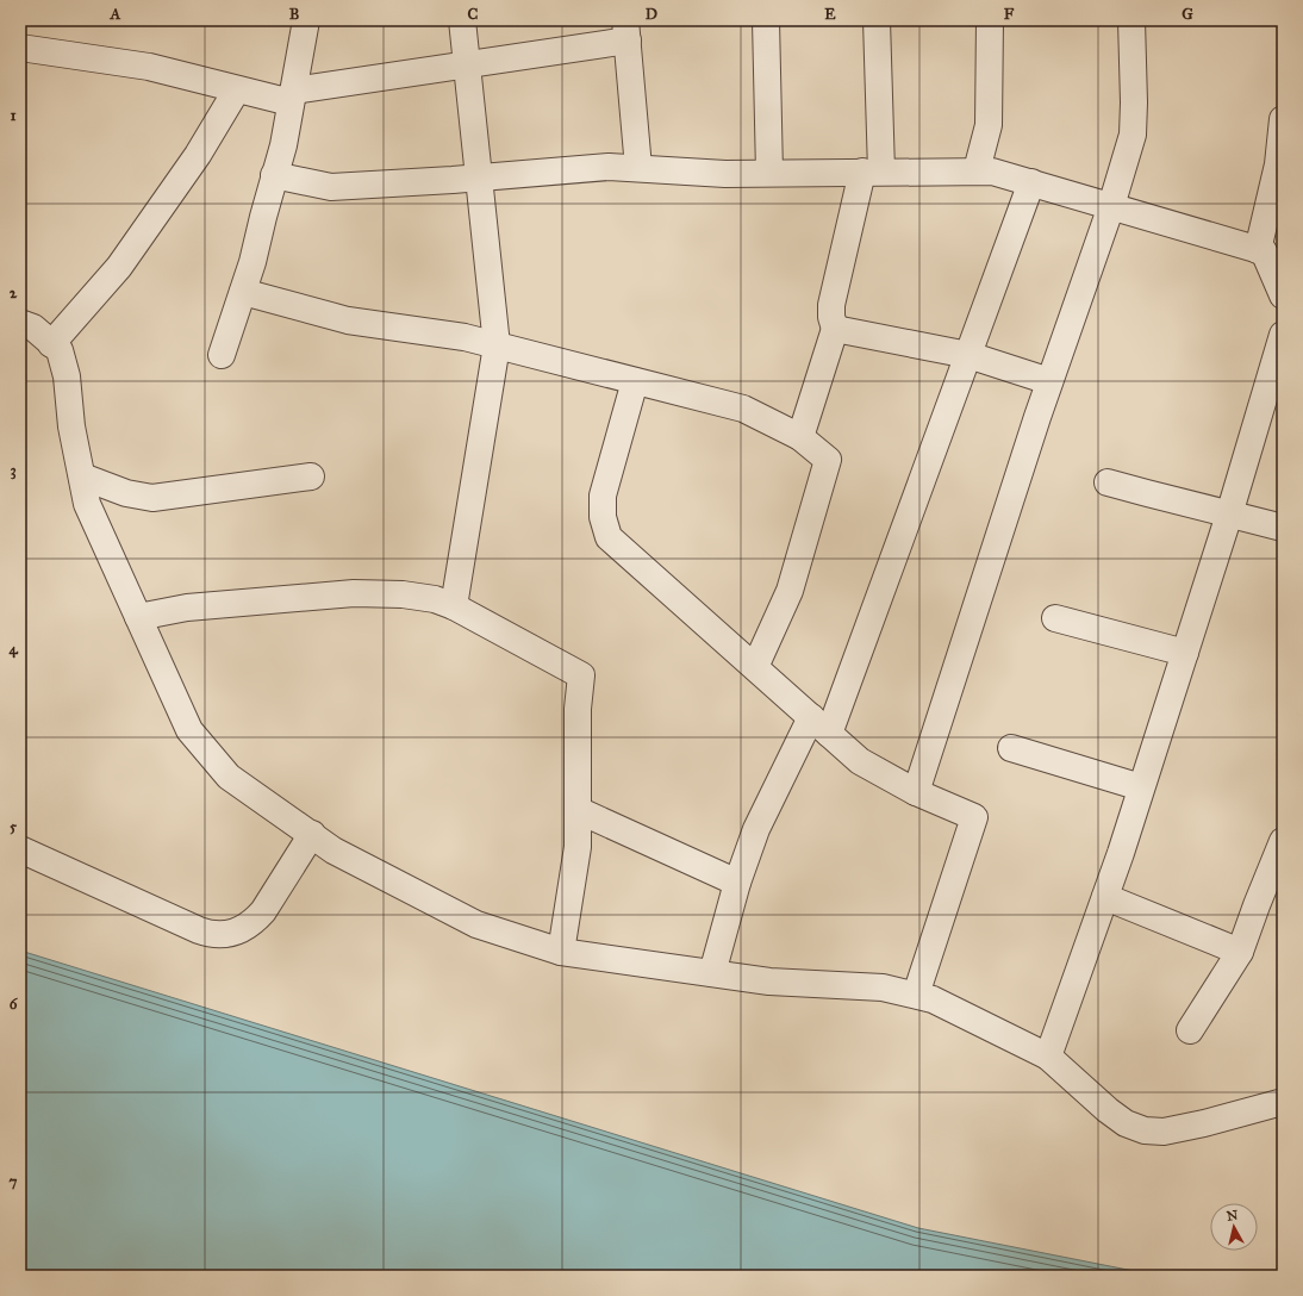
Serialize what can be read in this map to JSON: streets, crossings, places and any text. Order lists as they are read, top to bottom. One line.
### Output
{"north":"top","grid":{"columns":["A","B","C","D","E","F","G"],"rows":["1","2","3","4","5","6","7"]}}
